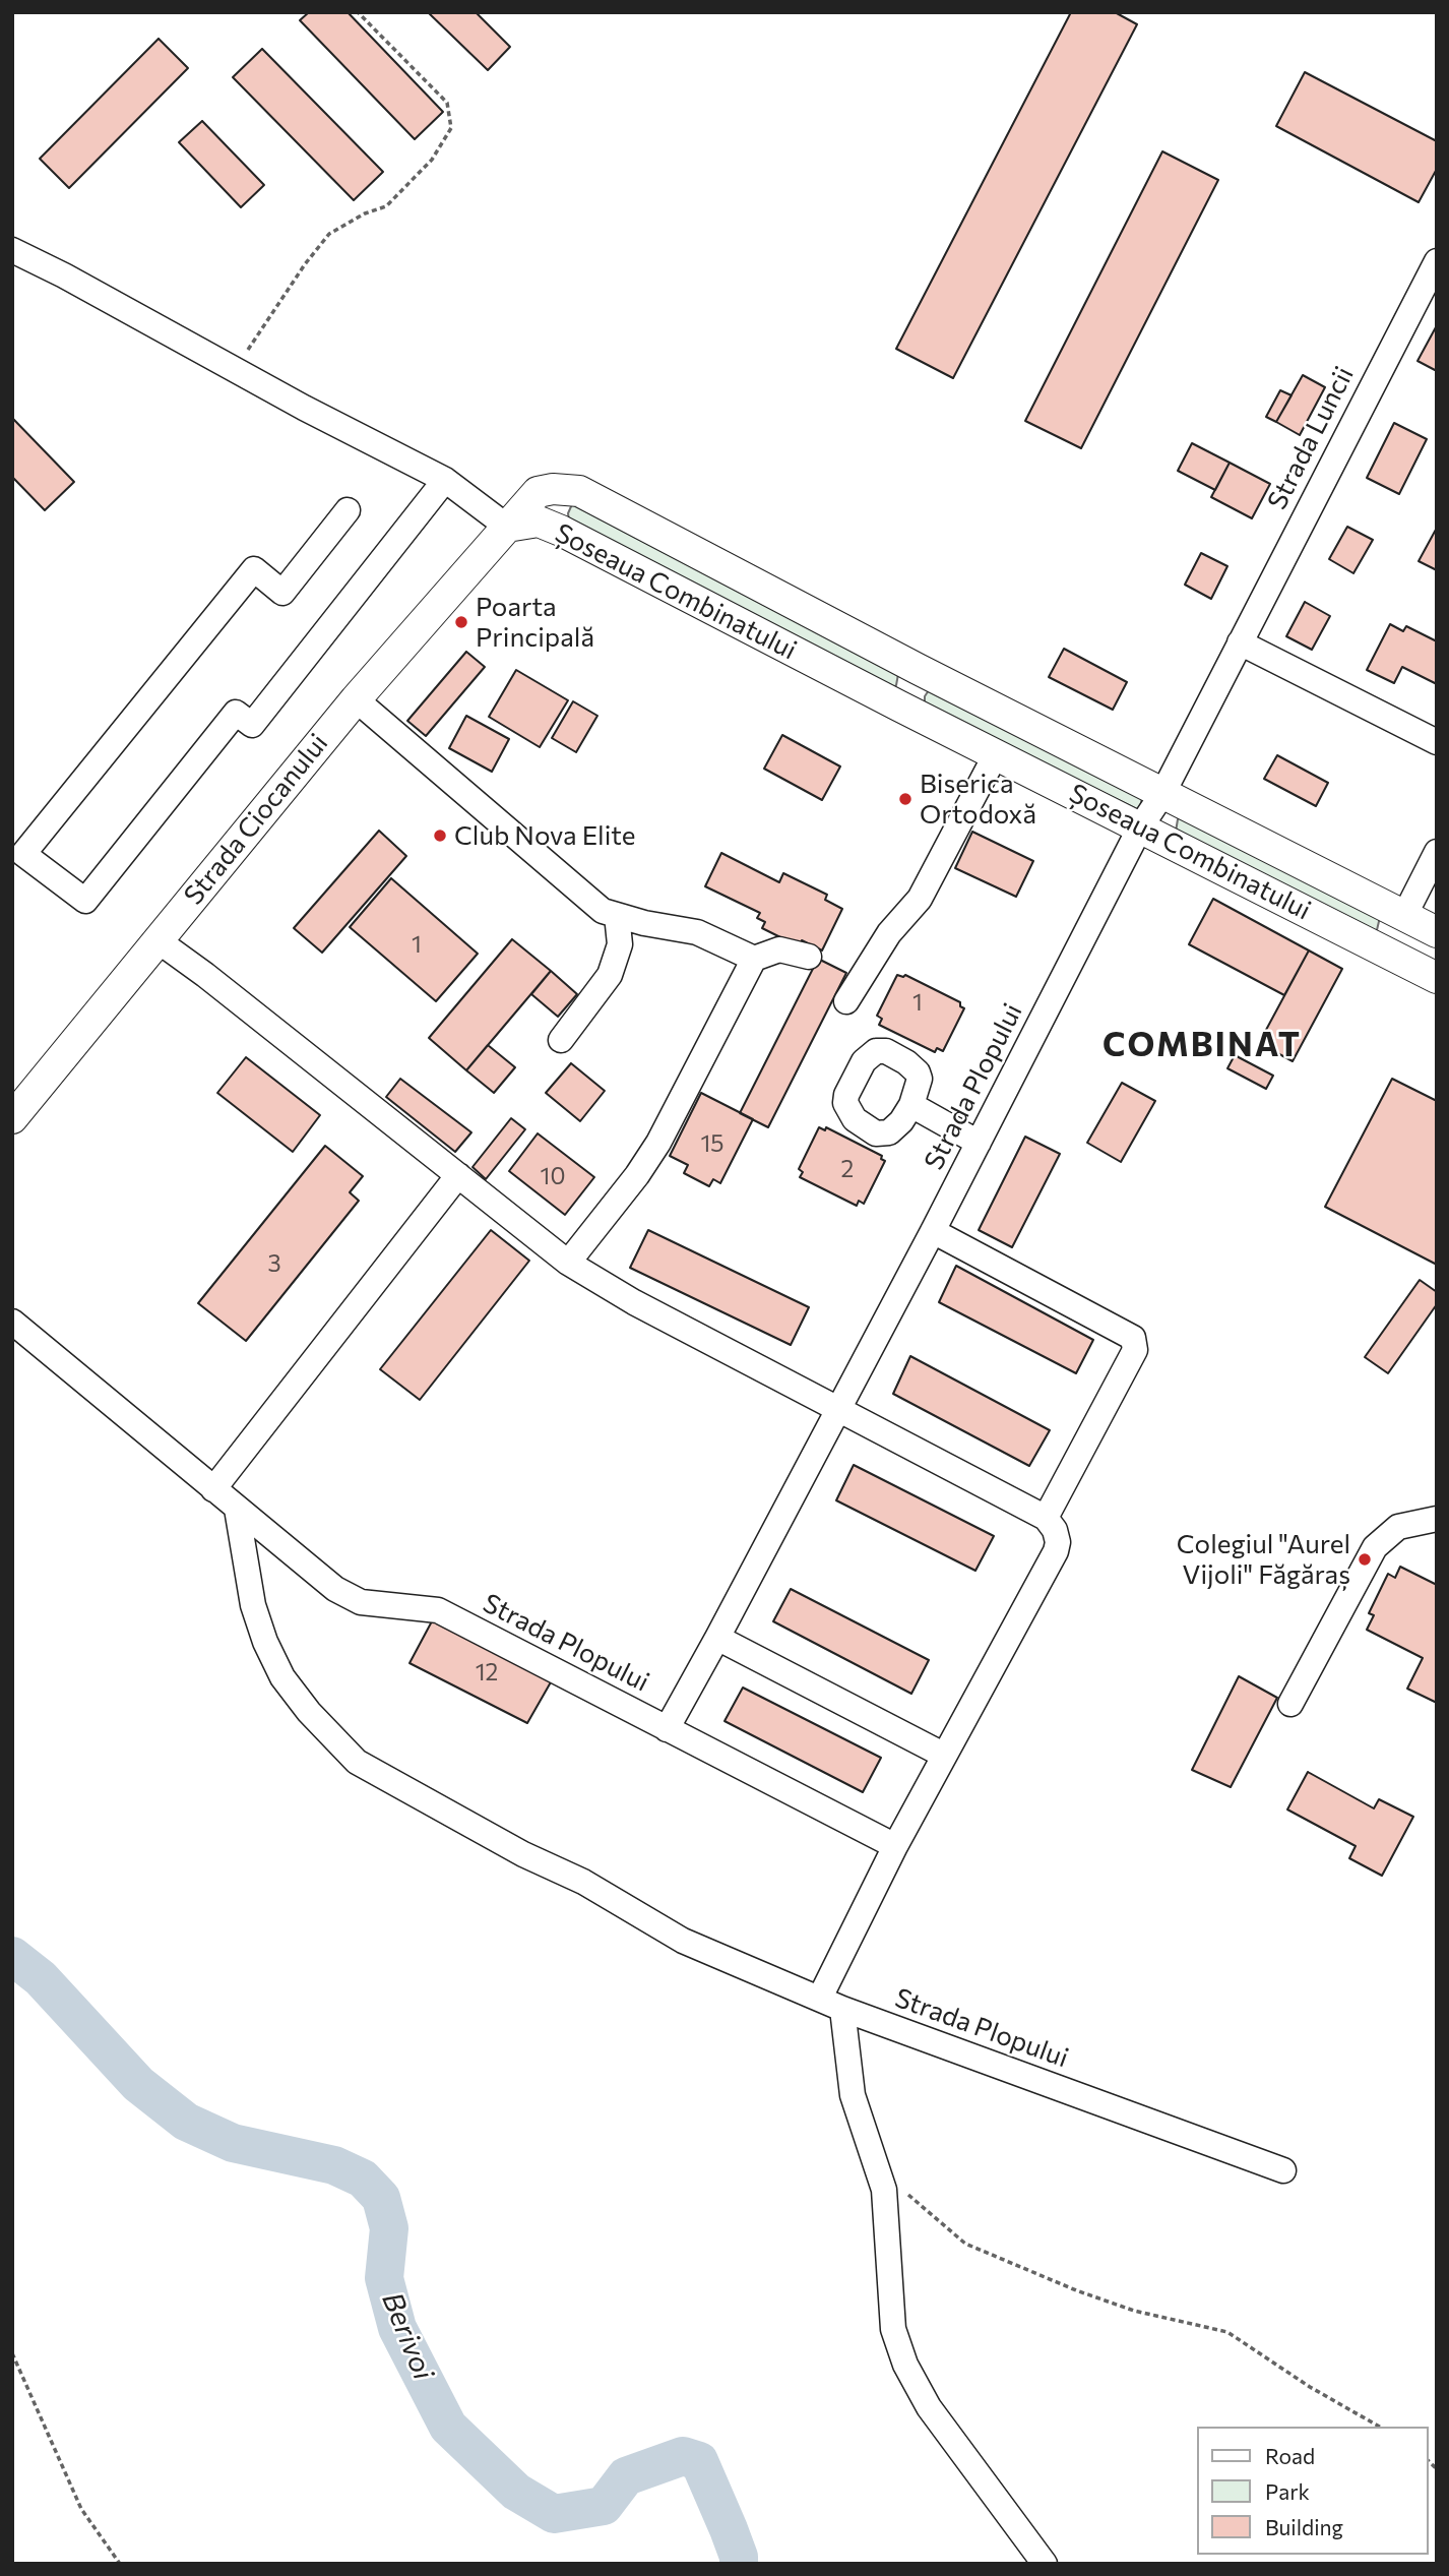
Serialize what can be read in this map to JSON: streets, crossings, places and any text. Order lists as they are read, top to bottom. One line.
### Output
{"streets":{"main road":["Șoseaua Combinatului","Strada Ciocanului"],"street":["Strada Luncii","Strada Plopului"]},"crossings":[["Strada Luncii","Șoseaua Combinatului"],["Strada Luncii","Strada Plopului"],["Șoseaua Combinatului","Strada Ciocanului"],["Șoseaua Combinatului","Strada Plopului"]],"districts":["COMBINAT"],"water":["Berivoi"],"places":["Poarta Principală","Biserica Ortodoxă","Club Nova Elite","Colegiul \"Aurel Vijoli\" Făgăraș"],"house_numbers":["1","1","15","2","10","3","12"],"legend":["Road","Park","Building"]}
